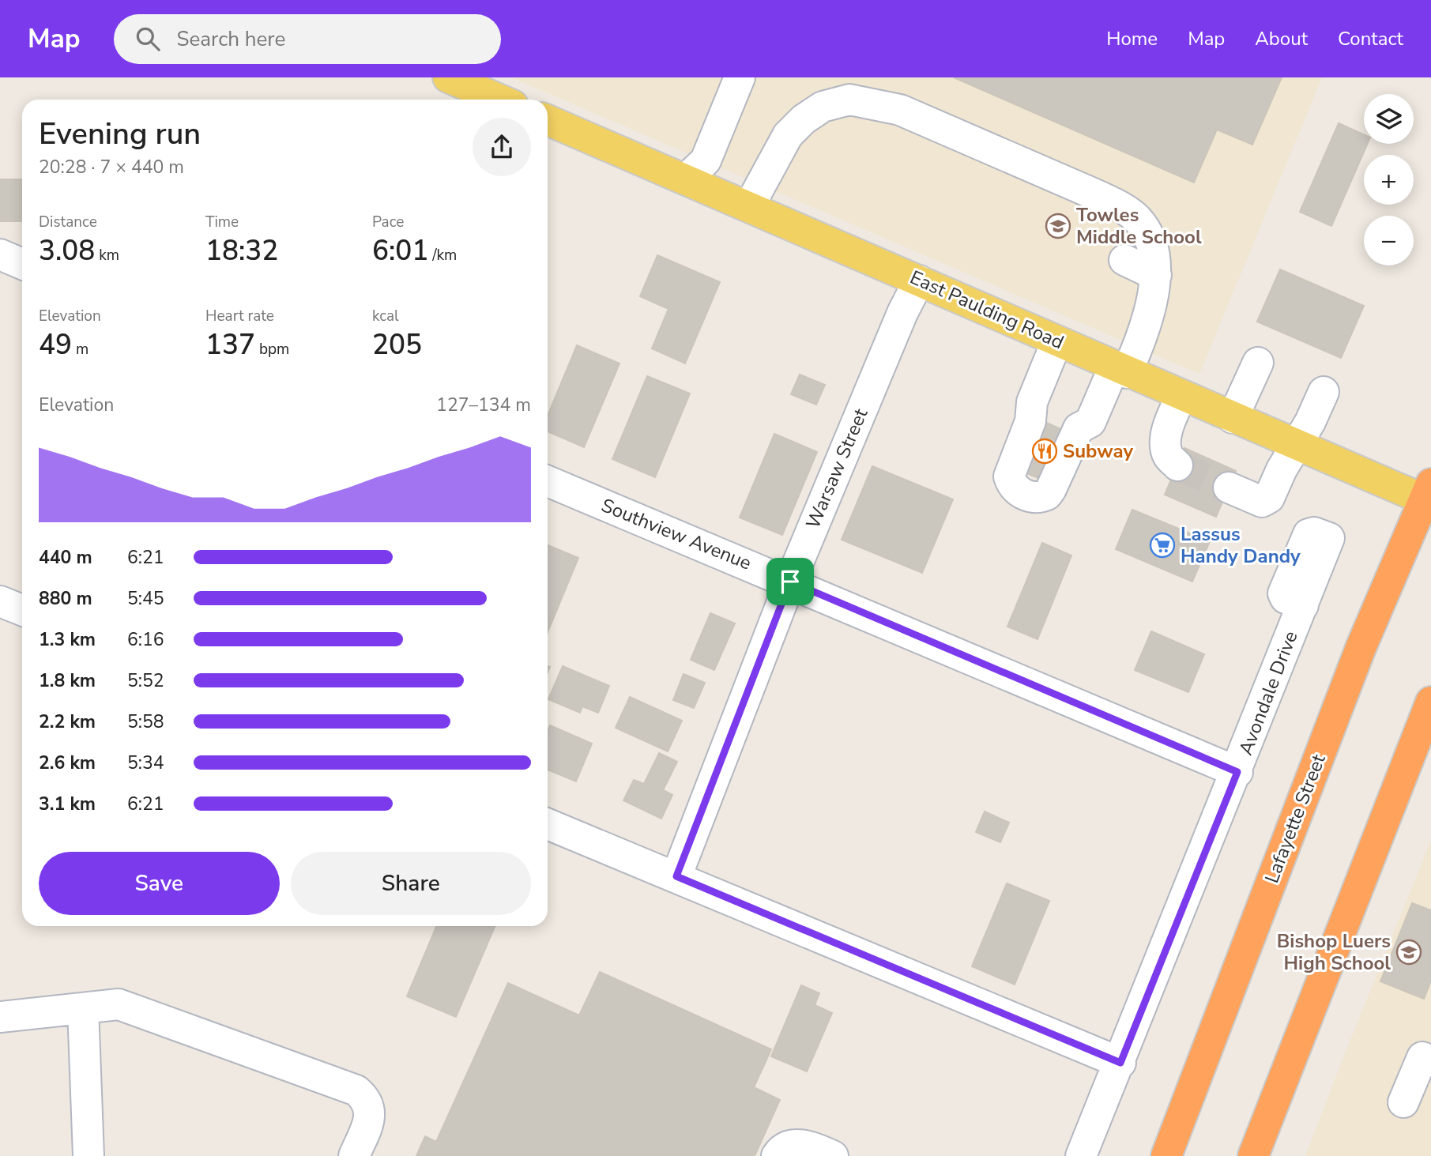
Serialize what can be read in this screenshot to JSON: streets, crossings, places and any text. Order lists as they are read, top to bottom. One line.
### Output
{"streets":{"highway":["Lafayette Street"],"main road":["East Paulding Road"],"street":["Warsaw Street","Southview Avenue","Avondale Drive"]},"crossings":[["East Paulding Road","Warsaw Street"],["East Paulding Road","Lafayette Street"],["Warsaw Street","Southview Avenue"],["Southview Avenue","Avondale Drive"]],"places":{"school or university":["Towles Middle School","Bishop Luers High School"],"restaurant":["Subway"],"supermarket":["Lassus Handy Dandy"]},"page":{"header":"Map","search":"Search here","nav":["Home","Map","About","Contact"],"map_buttons":["+","−"],"heading":["Evening run","20:28 · 7 × 440 m"],"stats":[["Distance","3.08 km"],["Time","18:32"],["Pace","6:01 /km"],["Elevation","49 m"],["Heart rate","137 bpm"],["kcal","205"]],"chart":["Elevation","127–134 m"],"list":[{"name":"440 m","note":"6:21"},{"name":"880 m","note":"5:45"},{"name":"1.3 km","note":"6:16"},{"name":"1.8 km","note":"5:52"},{"name":"2.2 km","note":"5:58"},{"name":"2.6 km","note":"5:34"},{"name":"3.1 km","note":"6:21"}],"buttons":["Save","Share"]}}
